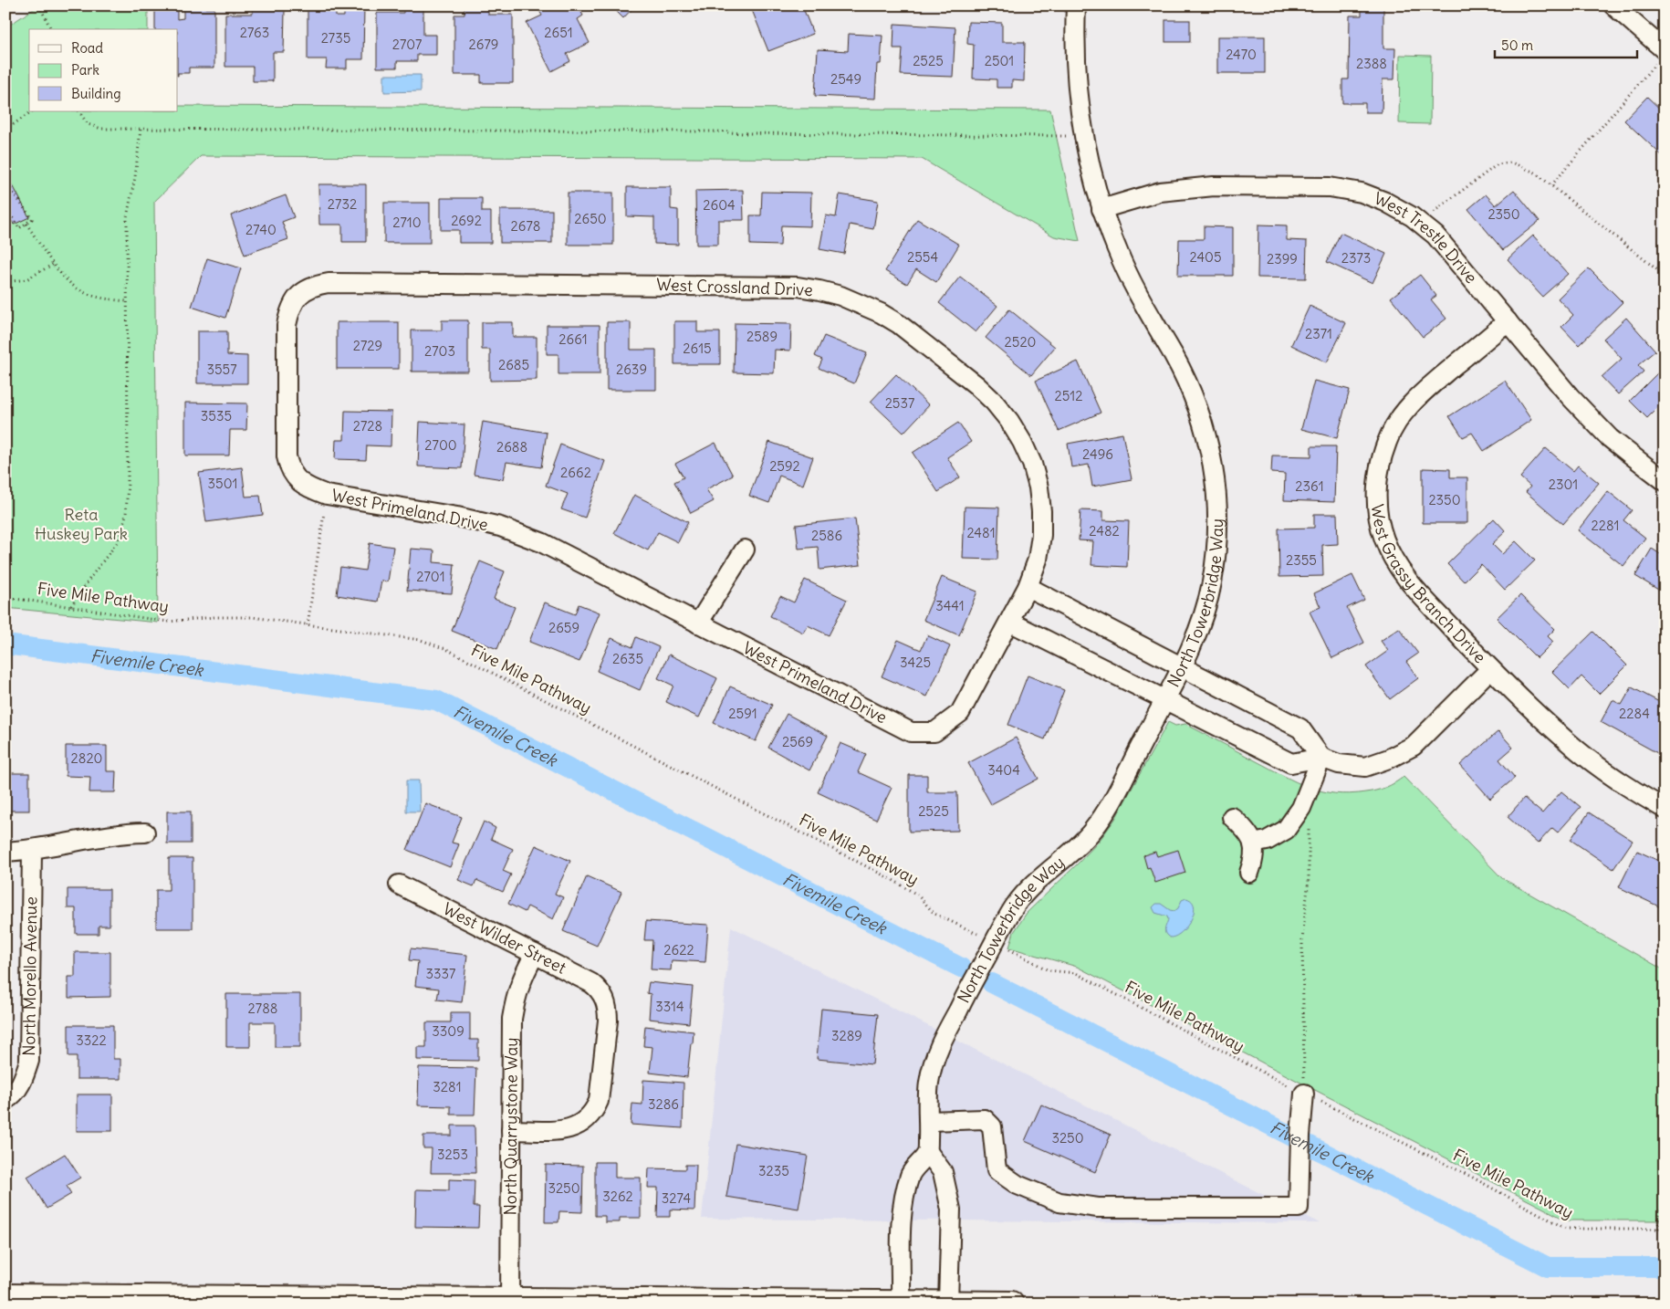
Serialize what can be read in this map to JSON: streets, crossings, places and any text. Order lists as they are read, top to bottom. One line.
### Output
{"streets":{"street":["West Trestle Drive","West Crossland Drive","West Primeland Drive","West Grassy Branch Drive","North Towerbridge Way","West Wilder Street","North Morello Avenue","North Quarrystone Way"],"path":["Five Mile Pathway"]},"crossings":[["West Trestle Drive","West Grassy Branch Drive"],["West Trestle Drive","North Towerbridge Way"],["West Crossland Drive","West Primeland Drive"],["Five Mile Pathway","North Towerbridge Way"],["West Wilder Street","North Quarrystone Way"]],"water":["Fivemile Creek"],"parks":["Reta Huskey Park"],"house_numbers":["2763","2651","2735","2707","2679","2470","2525","2501","2388","2549","2732","2604","2350","2650","2692","2710","2678","2740","2554","2405","2373","2399","2371","2589","2661","2520","2729","2615","2703","2685","3557","2639","2512","2537","3535","2728","2700","2688","2496","2592","2662","3501","2301","2361","2350","2281","2482","2481","2586","2355","2701","3441","2659","2635","3425","2591","2284","2569","2820","3404","2525","2622","3337","3314","2788","3309","3289","3322","3281","3286","3250","3253","3235","3250","3262","3274"],"legend":["Road","Park","Building"],"scale_bar":"50 m"}
